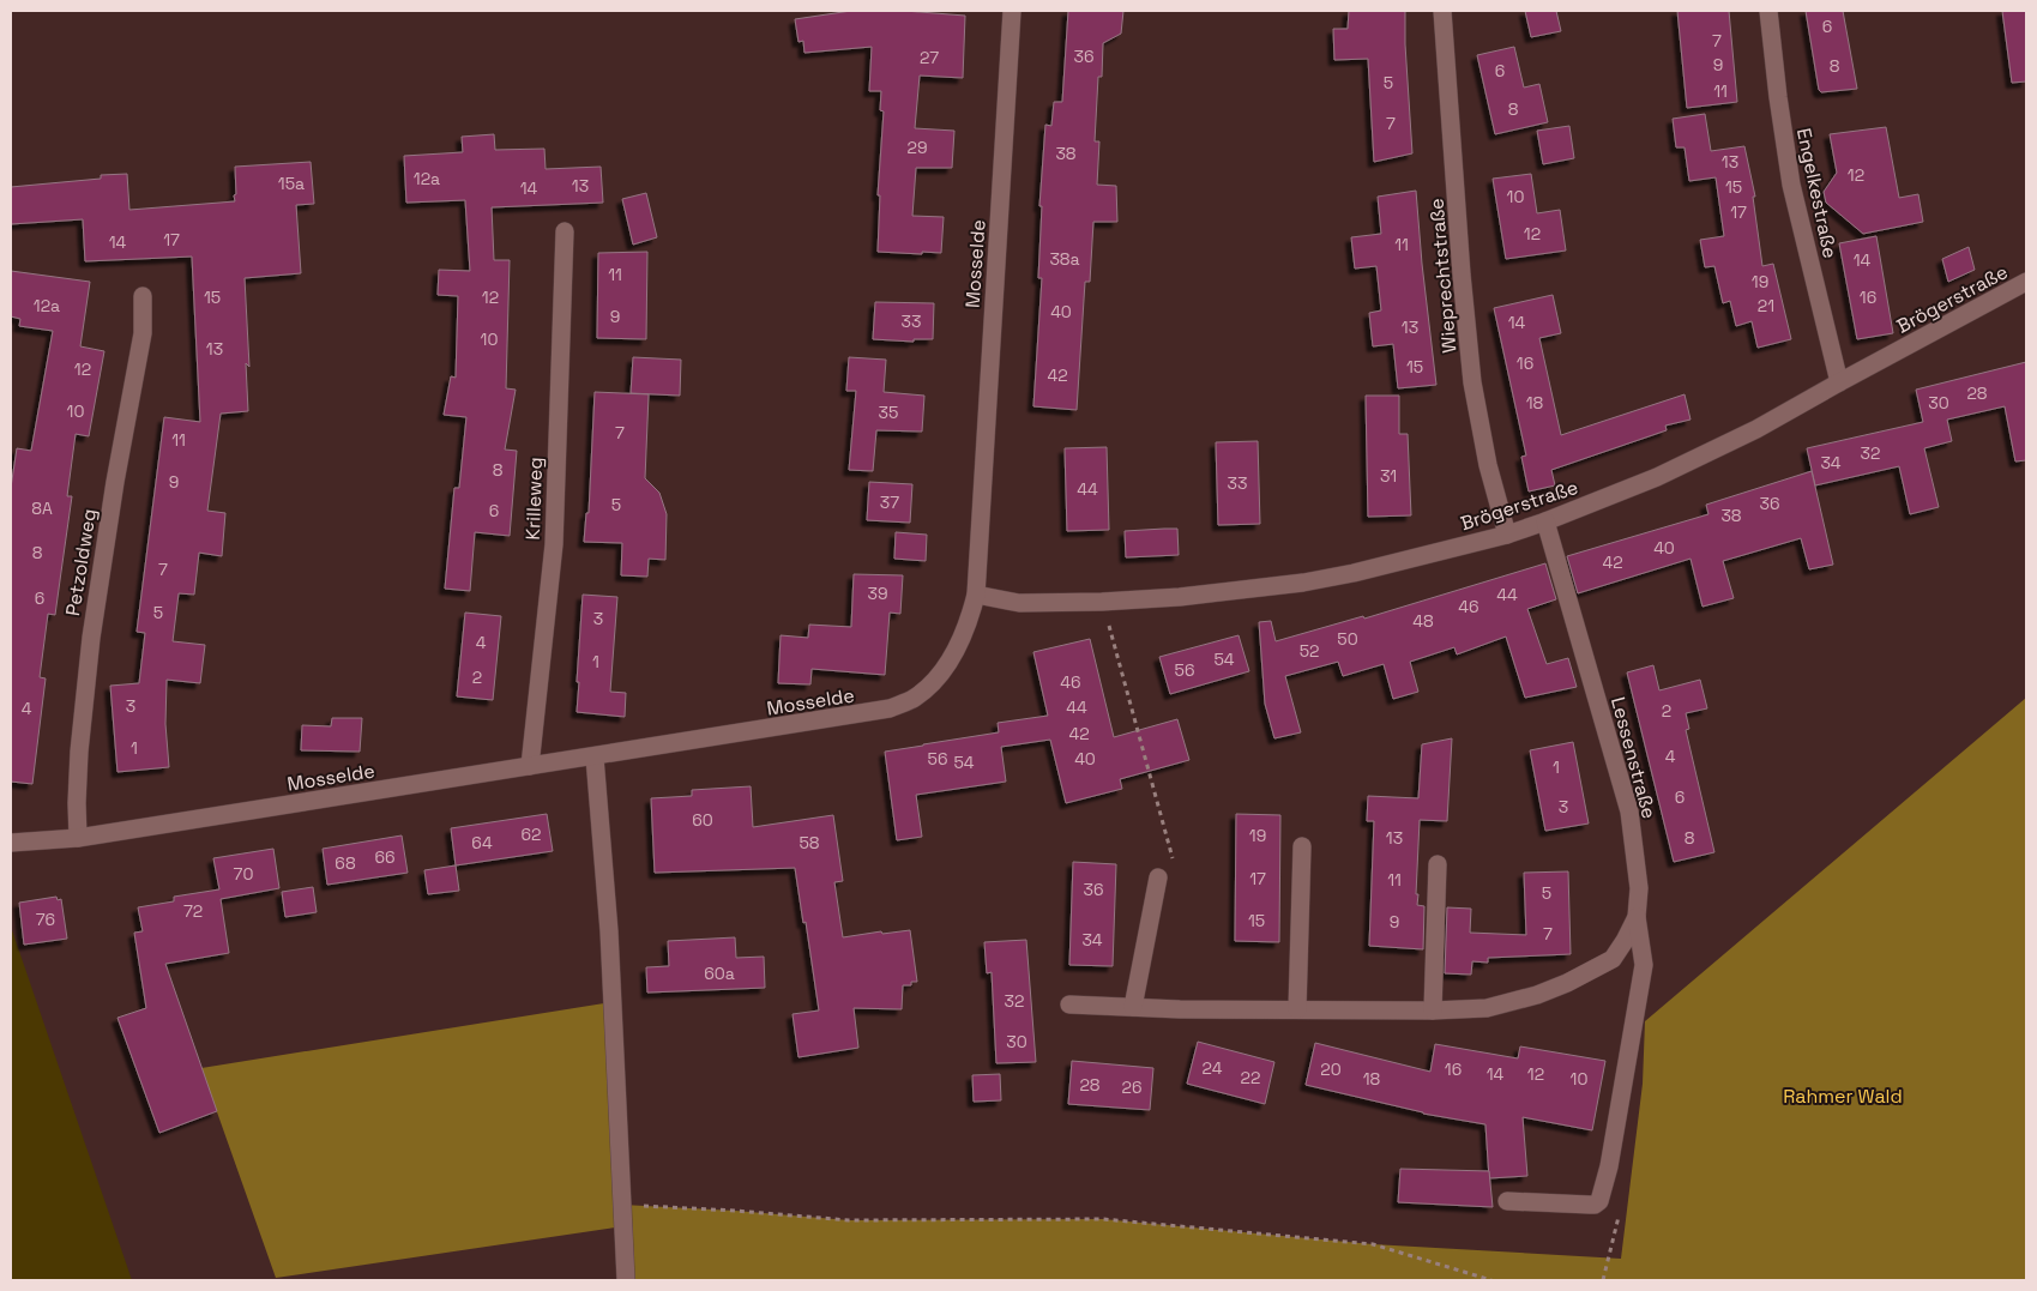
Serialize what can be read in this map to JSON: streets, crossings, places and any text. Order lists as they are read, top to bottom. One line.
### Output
{"streets":{"street":["Engelkestraße","Mosselde","Wieprechtstraße","Brögerstraße","Krilleweg","Petzoldweg","Lessenstraße"]},"crossings":[["Engelkestraße","Brögerstraße"],["Mosselde","Brögerstraße"],["Mosselde","Krilleweg"],["Mosselde","Petzoldweg"],["Wieprechtstraße","Brögerstraße"],["Brögerstraße","Lessenstraße"]],"parks":["Rahmer Wald"],"house_numbers":["6","7","36","27","9","8","6","5","11","8","7","29","38","13","12","12a","15a","13","15","14","10","17","12","17","14","11","38a","14","11","19","15","12","16","12a","21","40","9","33","14","13","10","13","16","15","12","42","28","18","30","10","35","7","11","32","34","8","31","9","33","44","37","36","5","8A","6","38","40","8","42","7","39","44","6","46","5","3","48","50","4","52","54","1","56","2","46","3","44","4","2","42","1","4","56","40","54","1","6","3","60","62","19","13","8","64","58","66","68","70","17","11","36","5","72","76","15","9","7","34","60a","32","30","24","20","16","14","12","22","18","10","28","26"]}
